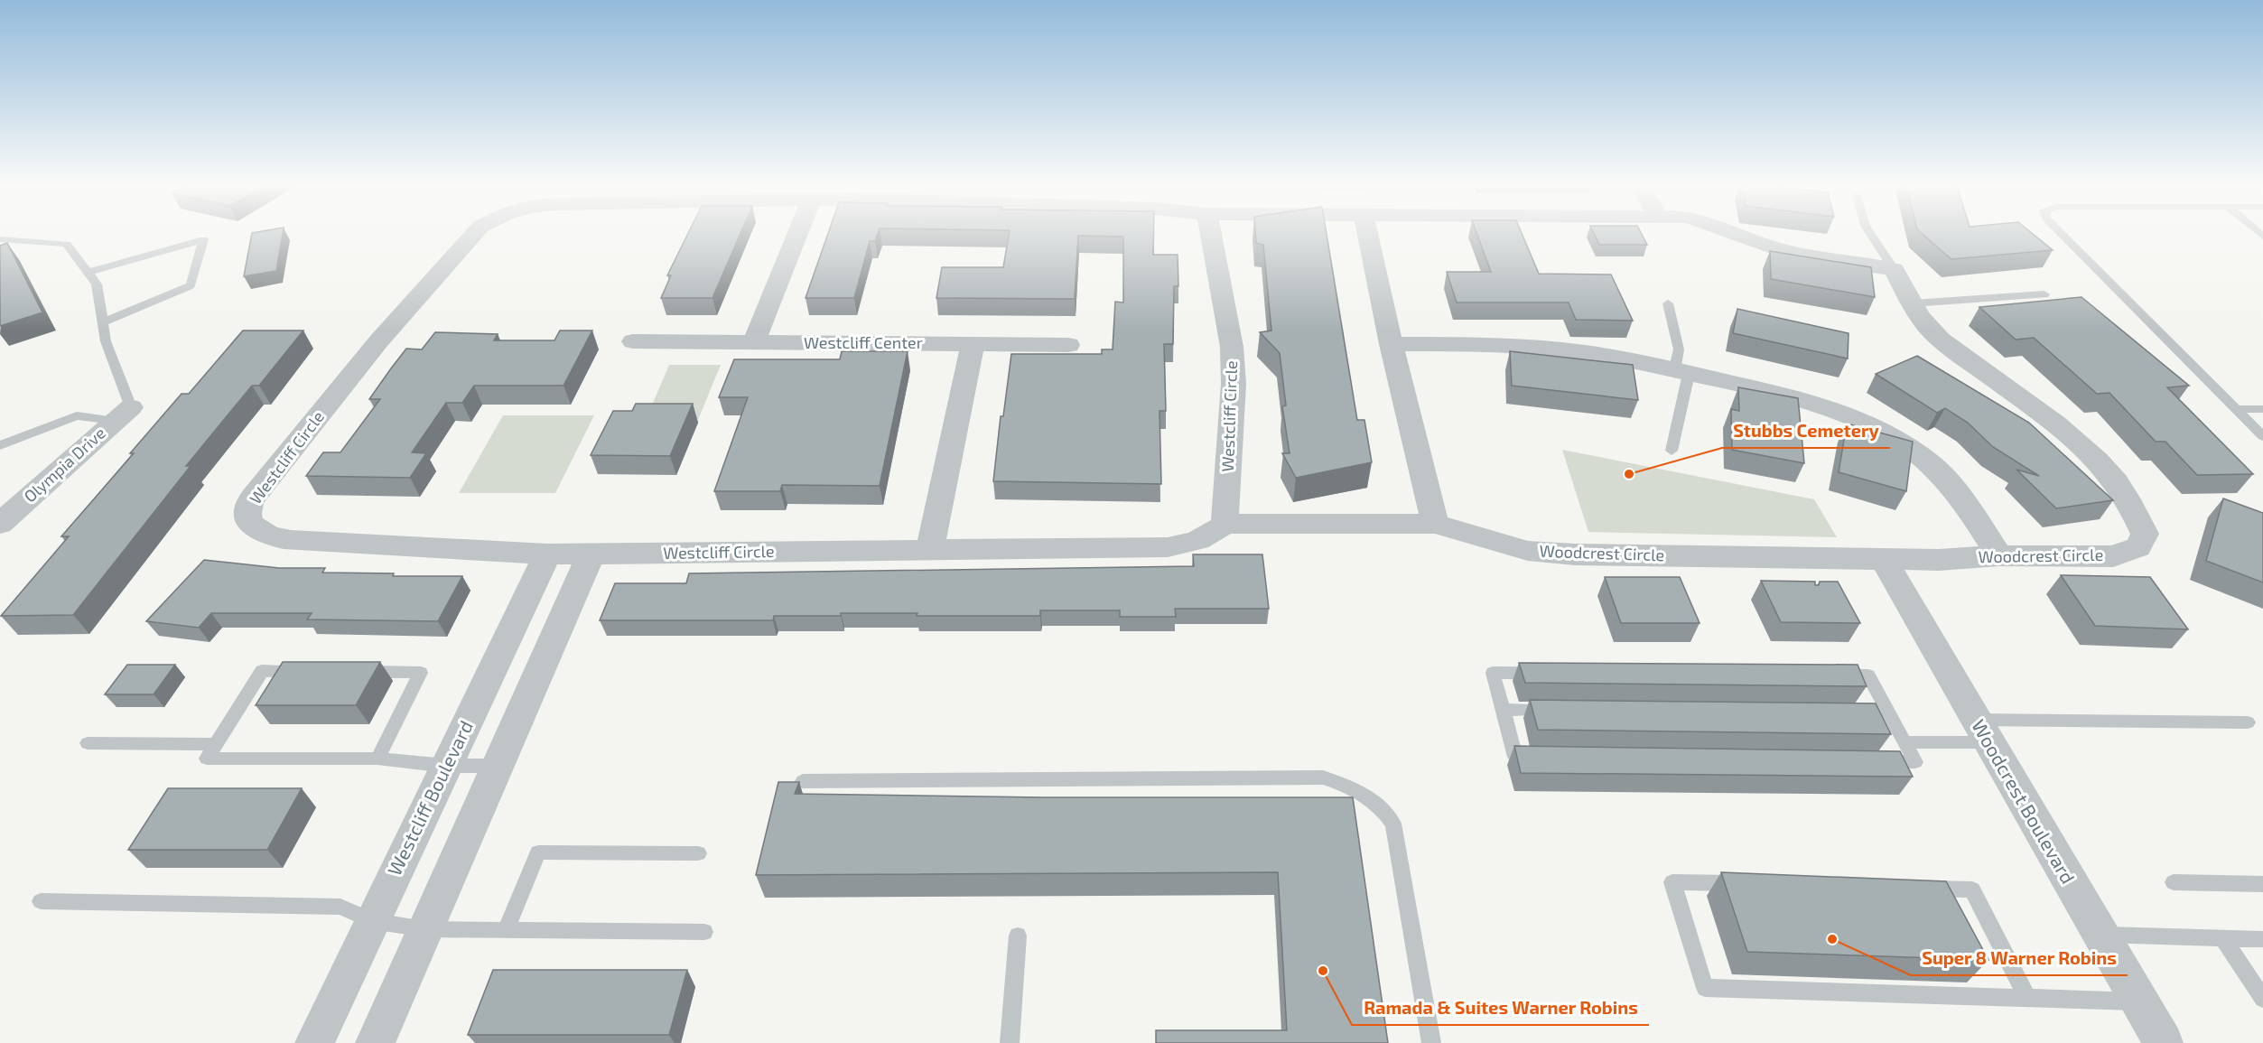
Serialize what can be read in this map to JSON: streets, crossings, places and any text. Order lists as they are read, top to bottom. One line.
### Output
{"streets":{"street":["Westcliff Center","Westcliff Circle","Olympia Drive","Woodcrest Circle","Westcliff Boulevard","Woodcrest Boulevard"]},"crossings":[["Westcliff Circle","Westcliff Boulevard"],["Woodcrest Circle","Woodcrest Boulevard"]],"places":["Stubbs Cemetery","Super 8 Warner Robins","Ramada & Suites Warner Robins"]}
